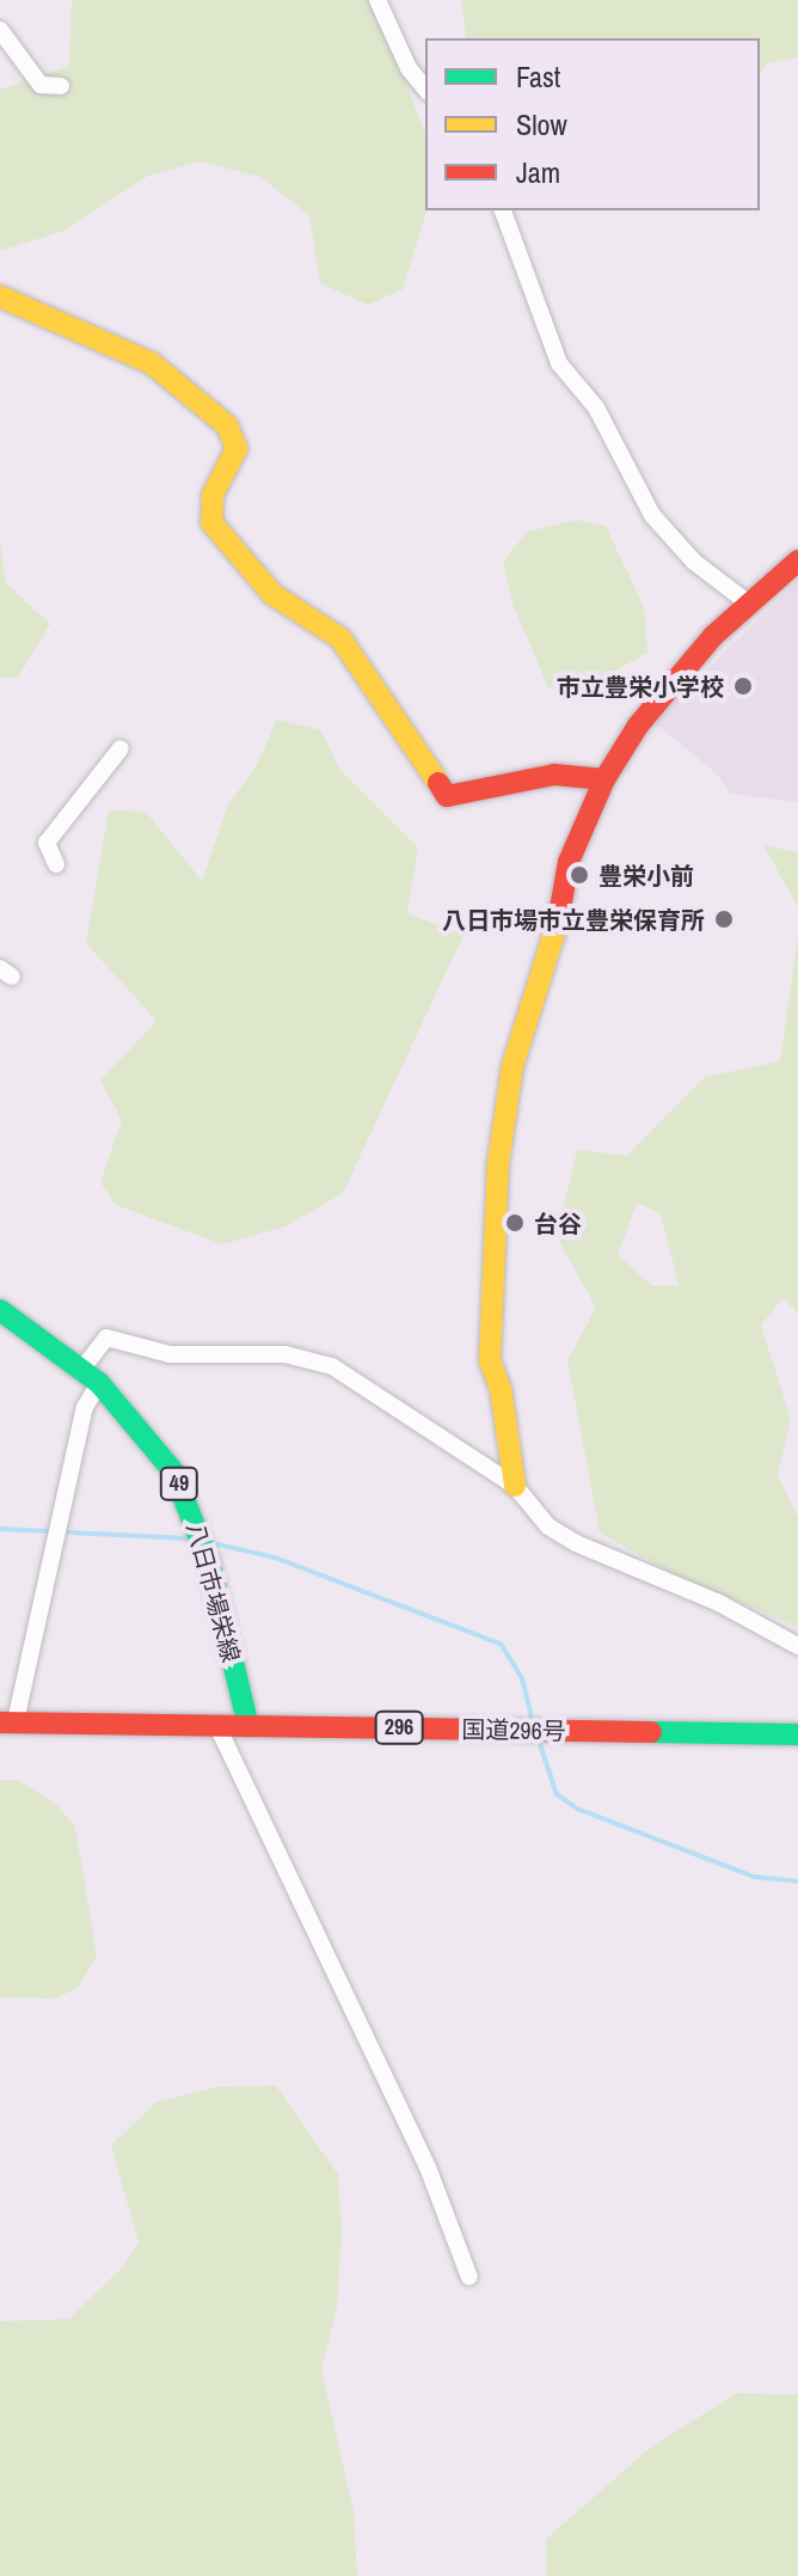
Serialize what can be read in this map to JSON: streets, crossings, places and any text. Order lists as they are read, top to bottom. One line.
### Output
{"streets":{"main road":["49","八日市場栄線","296","国道296号"]},"crossings":[["八日市場栄線","国道296号"]],"places":["市立豊栄小学校","豊栄小前","八日市場市立豊栄保育所","台谷"],"legend":["Fast","Slow","Jam"]}
